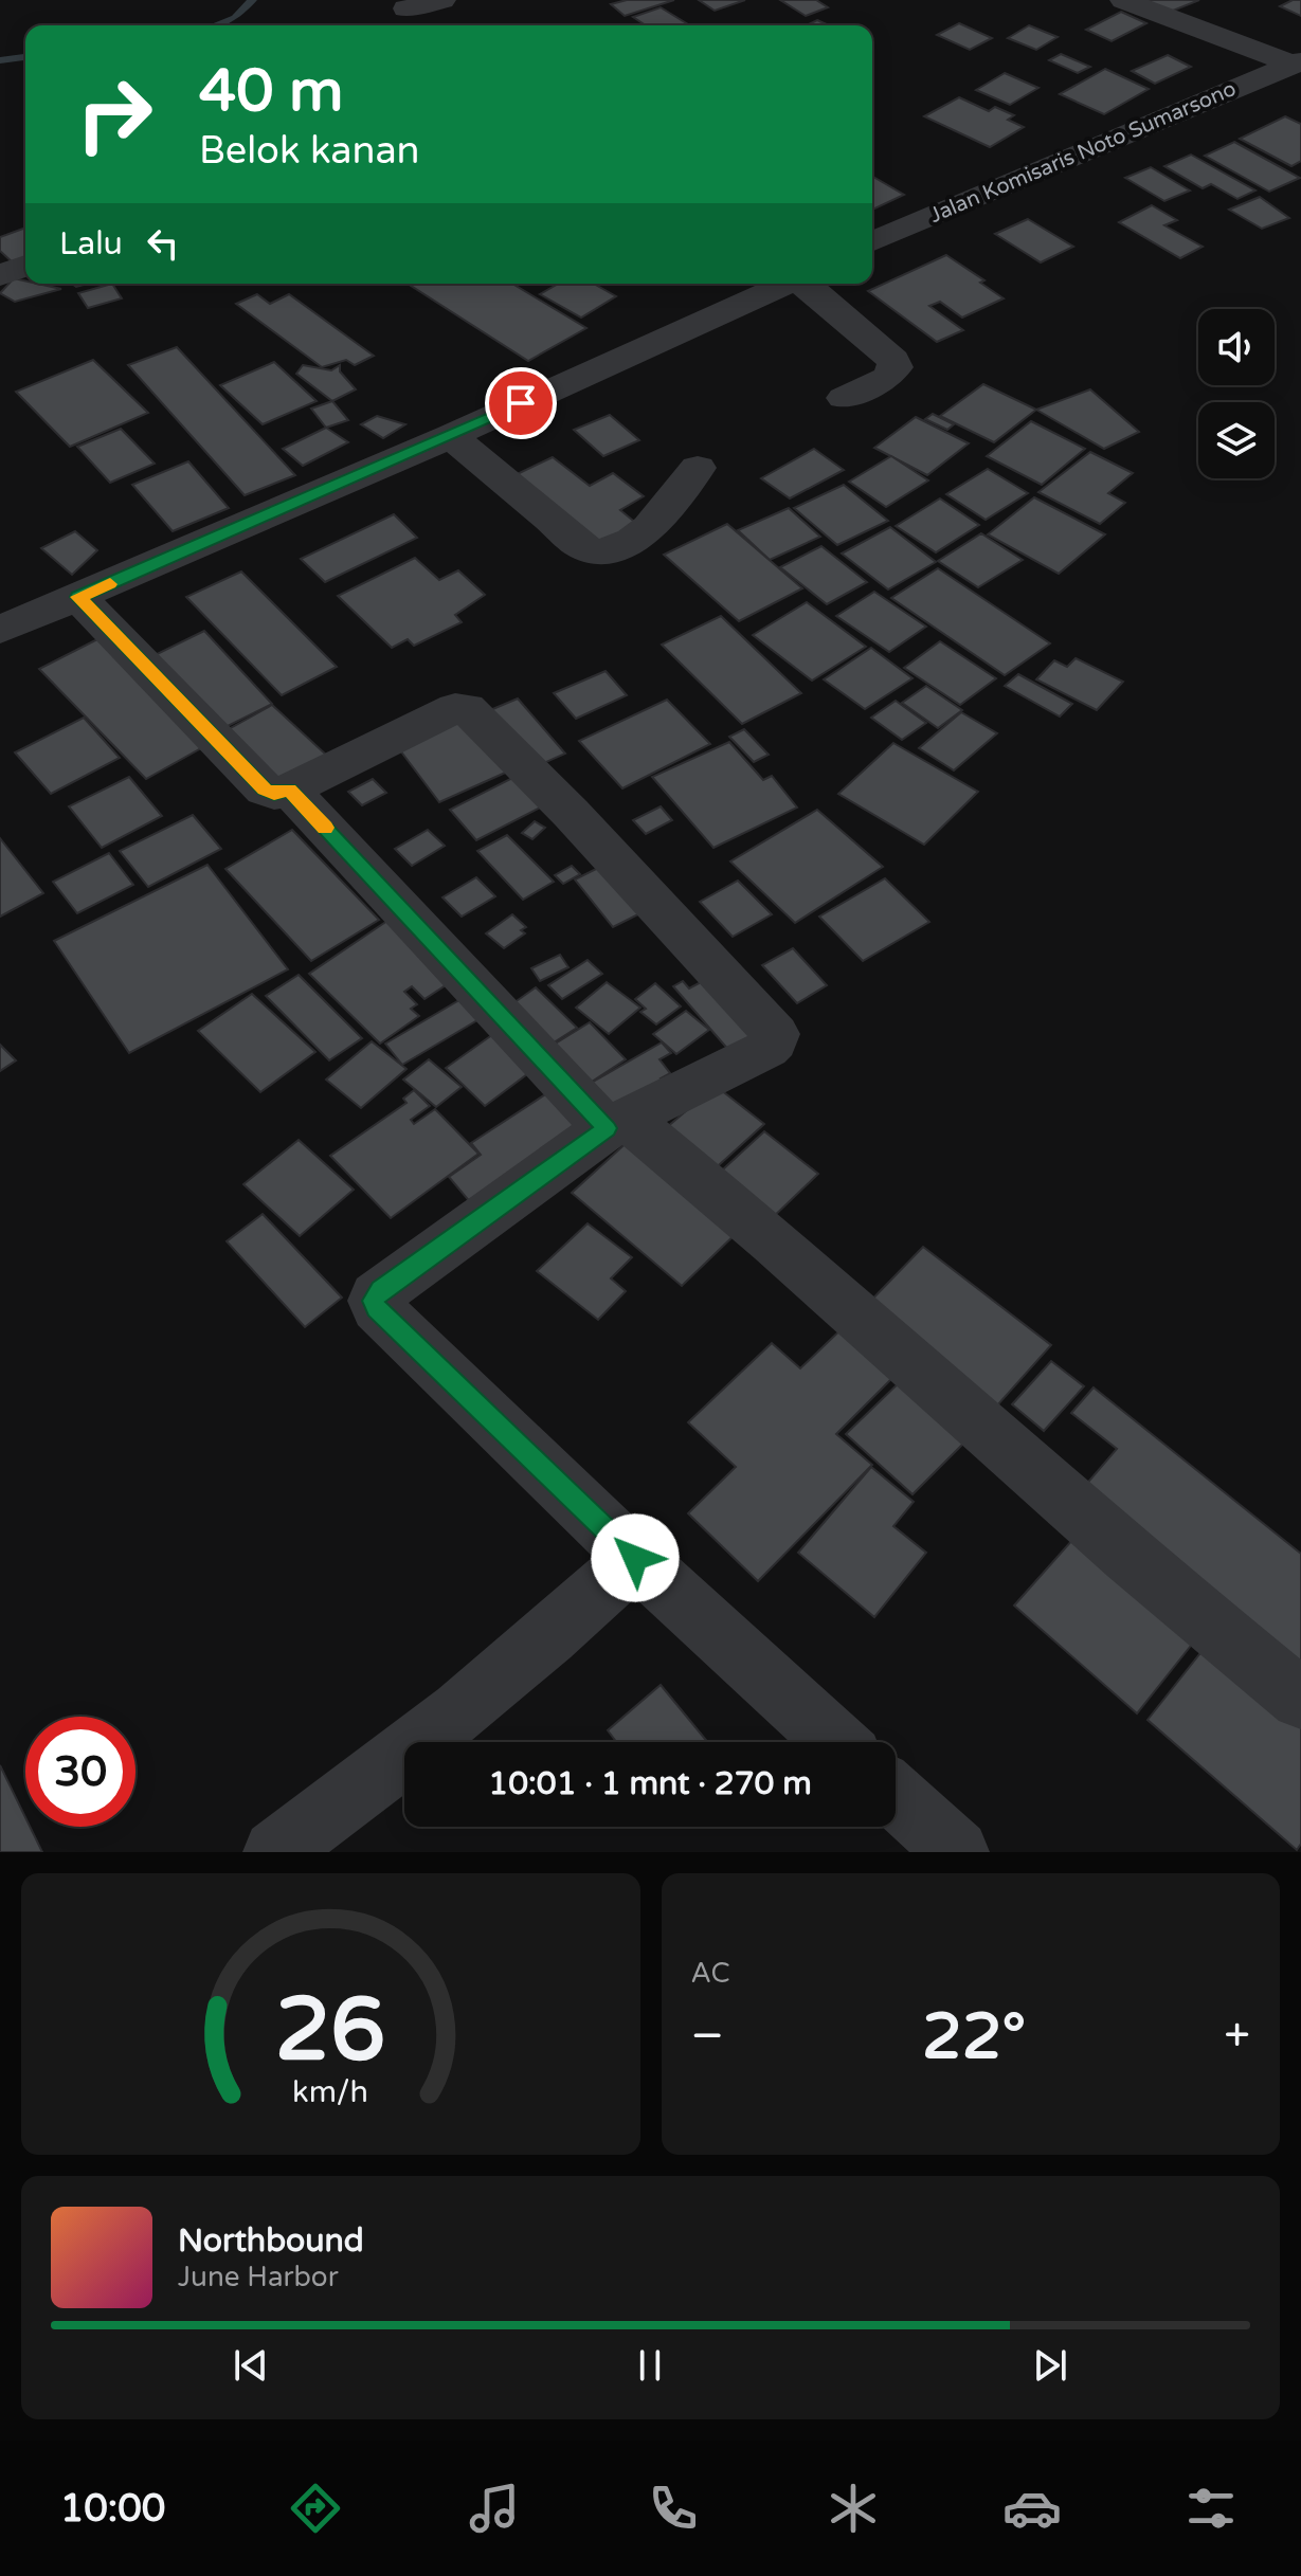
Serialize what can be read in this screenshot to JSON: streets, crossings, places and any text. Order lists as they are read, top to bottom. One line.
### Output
{"streets":{"street":["Jalan Komisaris Noto Sumarsono"]},"page":{"turn":["40 m","Belok kanan"],"then":"Lalu","limit":"30","trip":"10:01 · 1 mnt · 270 m","tile":"AC","heat":["−","22°","+"],"song":["Northbound","June Harbor"],"tabs":"10:00","gauge":["26","km/h"]}}
